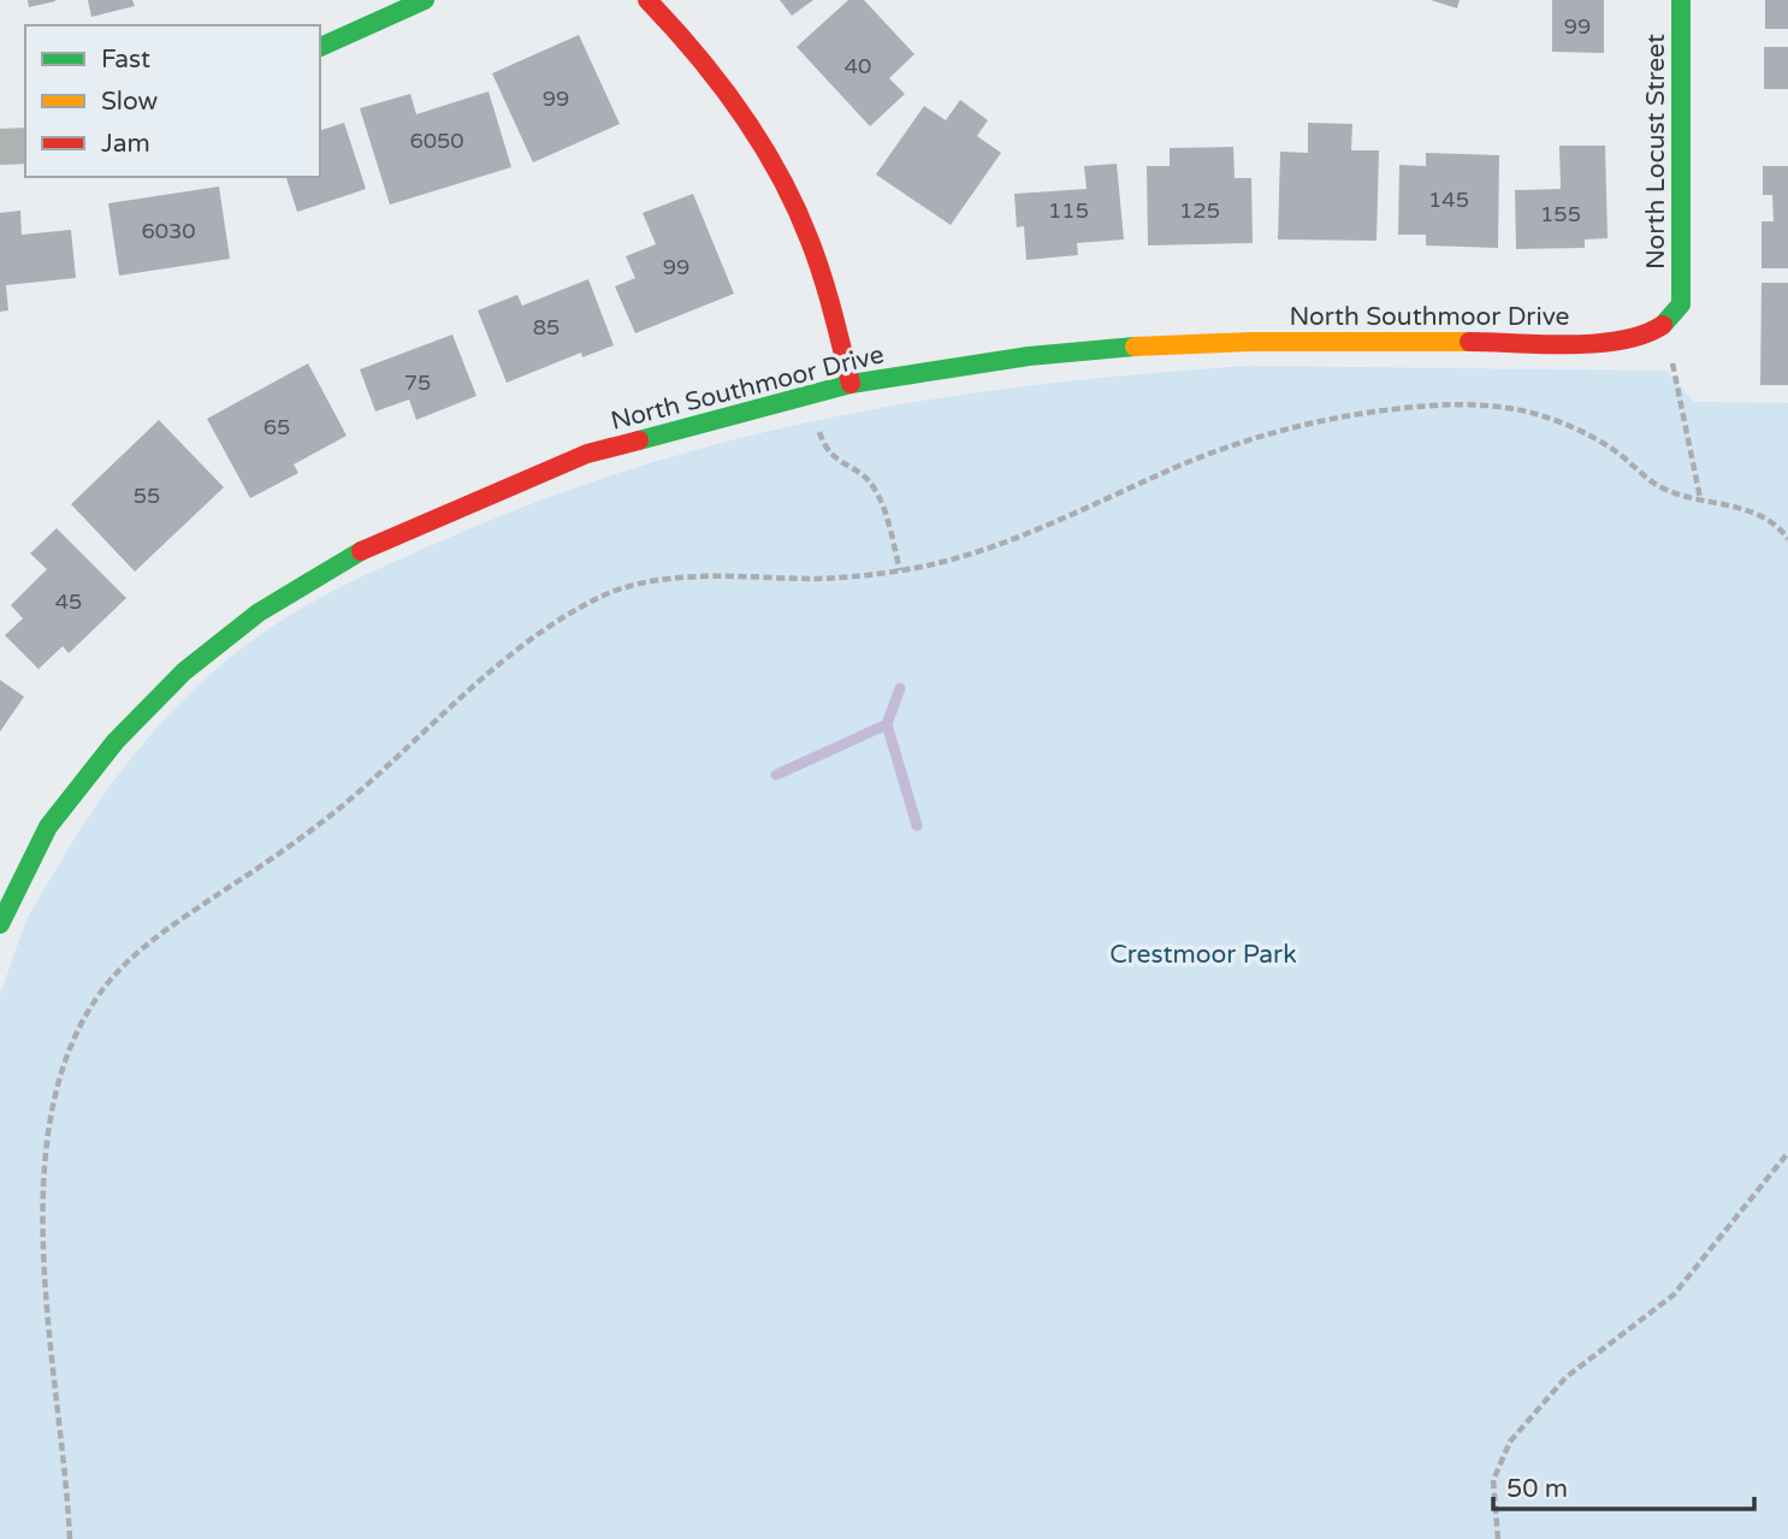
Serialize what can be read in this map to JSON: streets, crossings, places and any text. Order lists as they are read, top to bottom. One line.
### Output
{"streets":{"street":["North Locust Street","North Southmoor Drive"]},"crossings":[["North Locust Street","North Southmoor Drive"]],"parks":["Crestmoor Park"],"house_numbers":["99","40","99","6050","145","115","125","155","6030","99","85","75","65","55","45"],"legend":["Fast","Slow","Jam"],"scale_bar":"50 m"}
